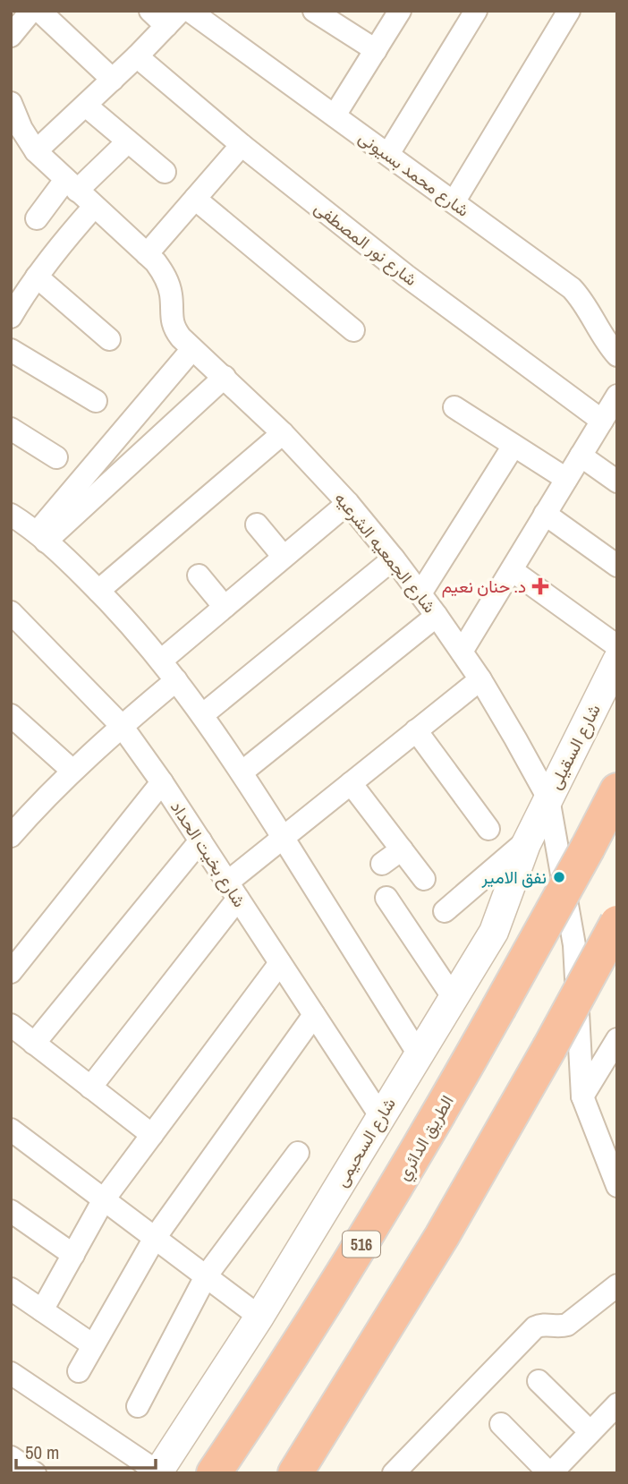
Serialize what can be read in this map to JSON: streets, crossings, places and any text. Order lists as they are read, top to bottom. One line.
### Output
{"streets":{"highway":["الطريق الدائري","516"],"street":["شارع محمد بسيونى","شارع نور المصطفى","شارع الجمعيه الشرعيه","شارع السقيلى","شارع بخيت الحداد","شارع السحيمى"]},"crossings":[["شارع الجمعيه الشرعيه","شارع السقيلى"],["شارع الجمعيه الشرعيه","شارع السحيمى"],["شارع السقيلى","شارع السحيمى"],["شارع بخيت الحداد","شارع السحيمى"]],"places":{"health":["د. حنان نعيم"],"other":["نفق الامير"]},"scale_bar":"50 m"}
